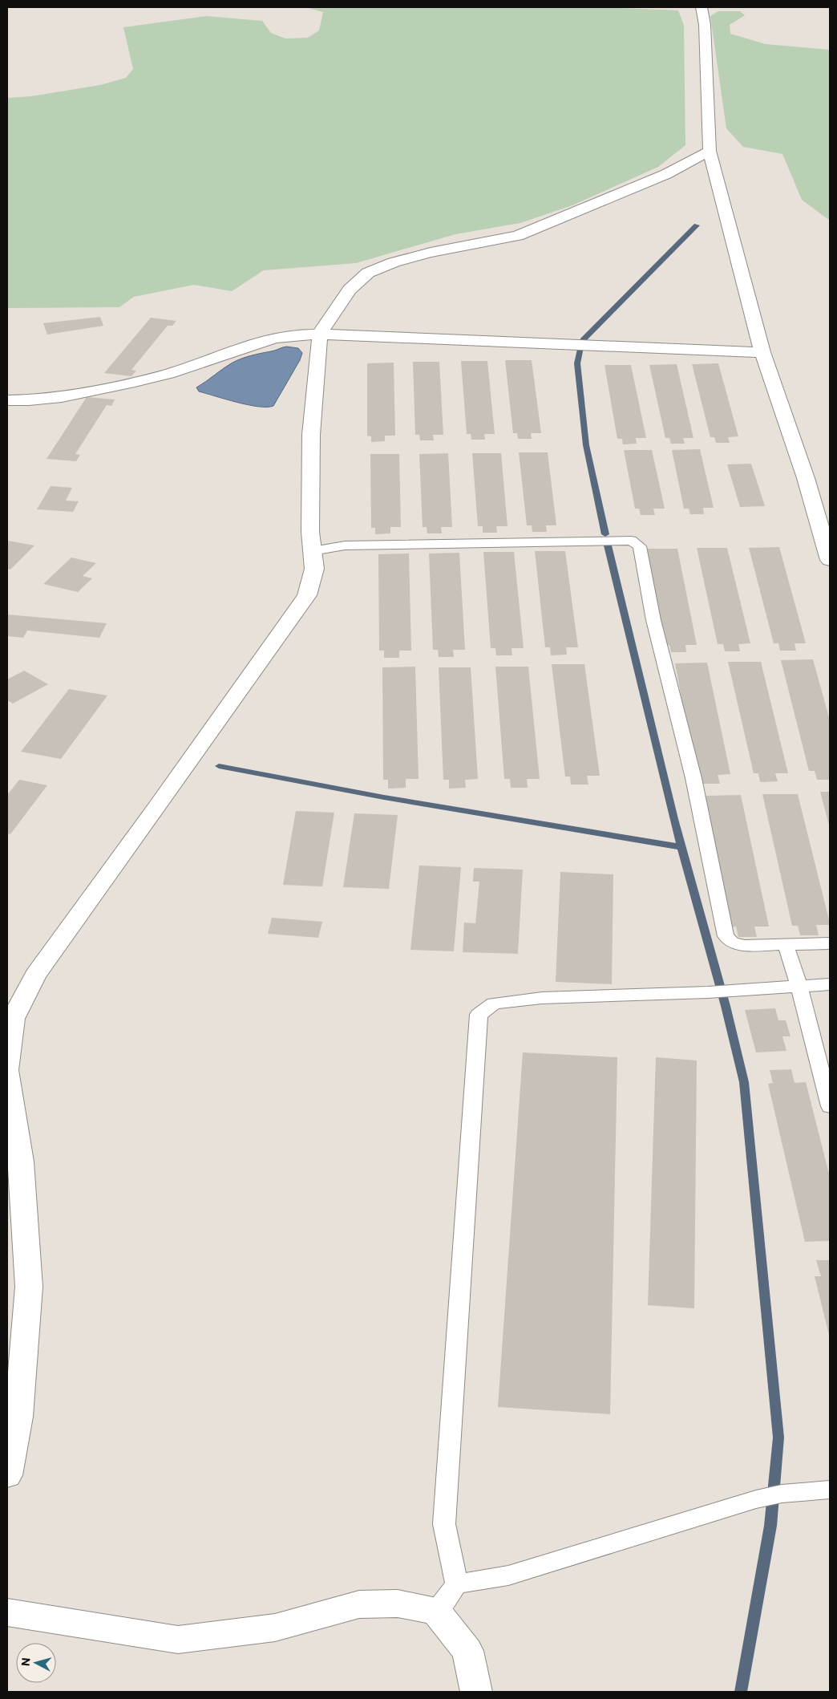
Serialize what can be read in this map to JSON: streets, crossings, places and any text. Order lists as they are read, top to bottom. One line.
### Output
{"north":"left"}
